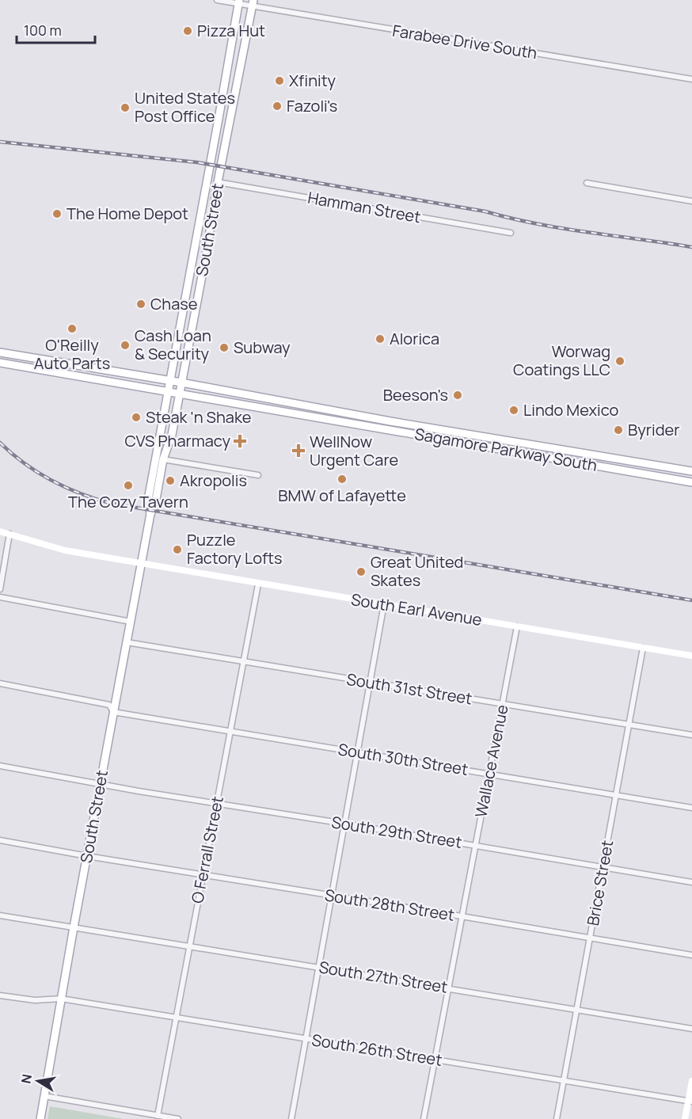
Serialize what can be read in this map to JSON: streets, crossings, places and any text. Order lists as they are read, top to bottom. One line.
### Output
{"streets":{"main road":["South Street","Sagamore Parkway South"],"street":["Farabee Drive South","Hamman Street","South Earl Avenue","South 31st Street","South 30th Street","Wallace Avenue","South 29th Street","O Ferrall Street","Brice Street","South 28th Street","South 27th Street","South 26th Street"]},"crossings":[["Farabee Drive South","South Street"],["Hamman Street","South Street"],["South Street","Sagamore Parkway South"],["South Street","South Earl Avenue"],["South Street","South 31st Street"],["South Street","South 30th Street"],["South Street","South 29th Street"],["South Street","South 28th Street"],["South Street","South 27th Street"],["South Street","South 26th Street"],["South Earl Avenue","Wallace Avenue"],["South Earl Avenue","O Ferrall Street"],["South Earl Avenue","Brice Street"],["South 31st Street","Wallace Avenue"],["South 31st Street","O Ferrall Street"],["South 31st Street","Brice Street"],["South 30th Street","Wallace Avenue"],["South 30th Street","O Ferrall Street"],["South 30th Street","Brice Street"],["Wallace Avenue","South 29th Street"],["Wallace Avenue","South 28th Street"],["Wallace Avenue","South 27th Street"],["Wallace Avenue","South 26th Street"],["South 29th Street","O Ferrall Street"],["South 29th Street","Brice Street"],["O Ferrall Street","South 28th Street"],["O Ferrall Street","South 27th Street"],["O Ferrall Street","South 26th Street"],["Brice Street","South 28th Street"],["Brice Street","South 27th Street"],["Brice Street","South 26th Street"]],"places":{"other":["Pizza Hut","Xfinity","Fazoli's","United States Post Office","The Home Depot","Chase","O'Reilly Auto Parts","Alorica","Cash Loan & Security","Subway","Worwag Coatings LLC","Beeson's","Lindo Mexico","Steak 'n Shake","Byrider","BMW of Lafayette","Akropolis","The Cozy Tavern","Puzzle Factory Lofts","Great United Skates"],"health":["CVS Pharmacy","WellNow Urgent Care"]},"scale_bar":"100 m","north":"left"}
